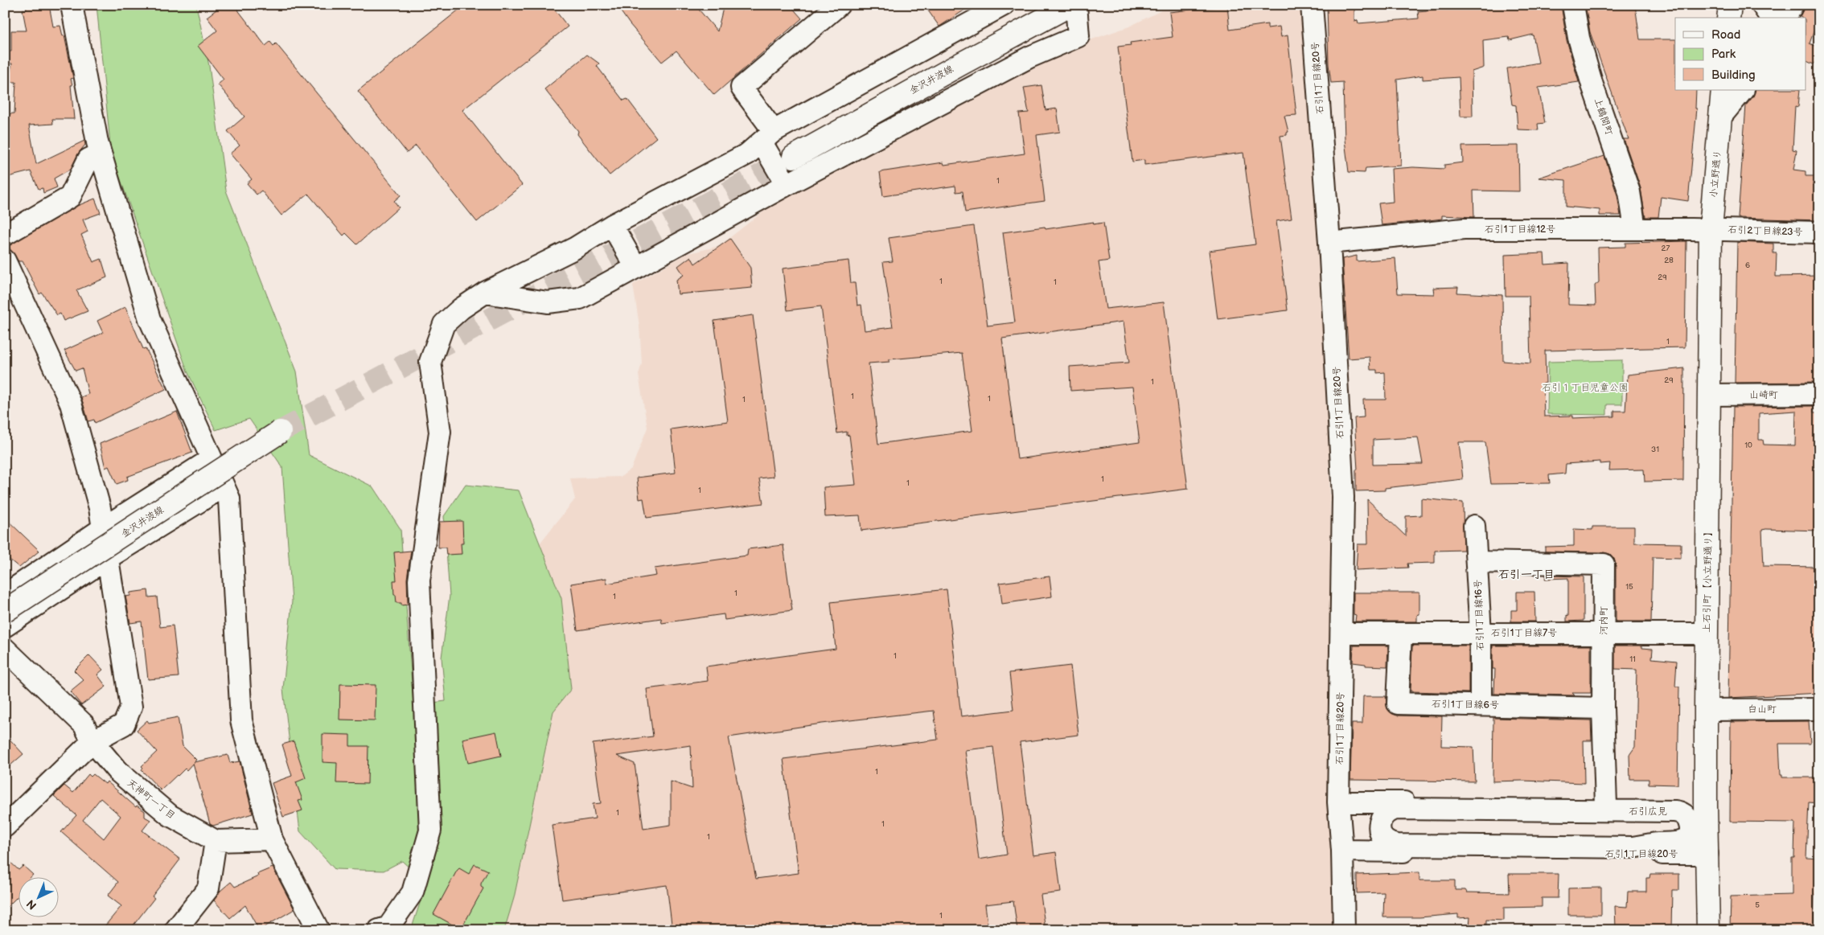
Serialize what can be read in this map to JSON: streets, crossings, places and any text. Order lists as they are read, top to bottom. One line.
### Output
{"streets":{"main road":["金沢井波線","小立野通り","上石引町【小立野通り】"],"street":["石引1丁目線20号","上鶴間町","石引1丁目線12号","石引2丁目線23号","山崎町","石引1丁目線16号","河内町","石引1丁目線7号","石引1丁目線6号","白山町","天神町一丁目","石引広見"]},"crossings":[["石引1丁目線20号","石引1丁目線12号"],["石引1丁目線20号","上石引町【小立野通り】"],["石引1丁目線20号","石引1丁目線7号"],["石引1丁目線20号","石引広見"],["上鶴間町","石引1丁目線12号"],["小立野通り","石引1丁目線12号"],["小立野通り","石引2丁目線23号"],["小立野通り","上石引町【小立野通り】"],["石引1丁目線12号","石引2丁目線23号"],["石引1丁目線12号","上石引町【小立野通り】"],["石引2丁目線23号","上石引町【小立野通り】"],["山崎町","上石引町【小立野通り】"],["上石引町【小立野通り】","石引1丁目線7号"],["上石引町【小立野通り】","白山町"],["石引1丁目線16号","河内町"],["石引1丁目線16号","石引1丁目線7号"],["石引1丁目線16号","石引1丁目線6号"],["河内町","石引1丁目線7号"],["河内町","石引1丁目線6号"],["石引1丁目線7号","石引1丁目線6号"]],"districts":["石引一丁目"],"parks":["石引１丁目児童公園"],"house_numbers":["1","27","28","6","29","1","1","1","29","1","1","1","1","10","31","1","1","1","15","1","1","1","11","1","1","1","1","5","1"],"legend":["Road","Park","Building"],"north":"bottom left"}
